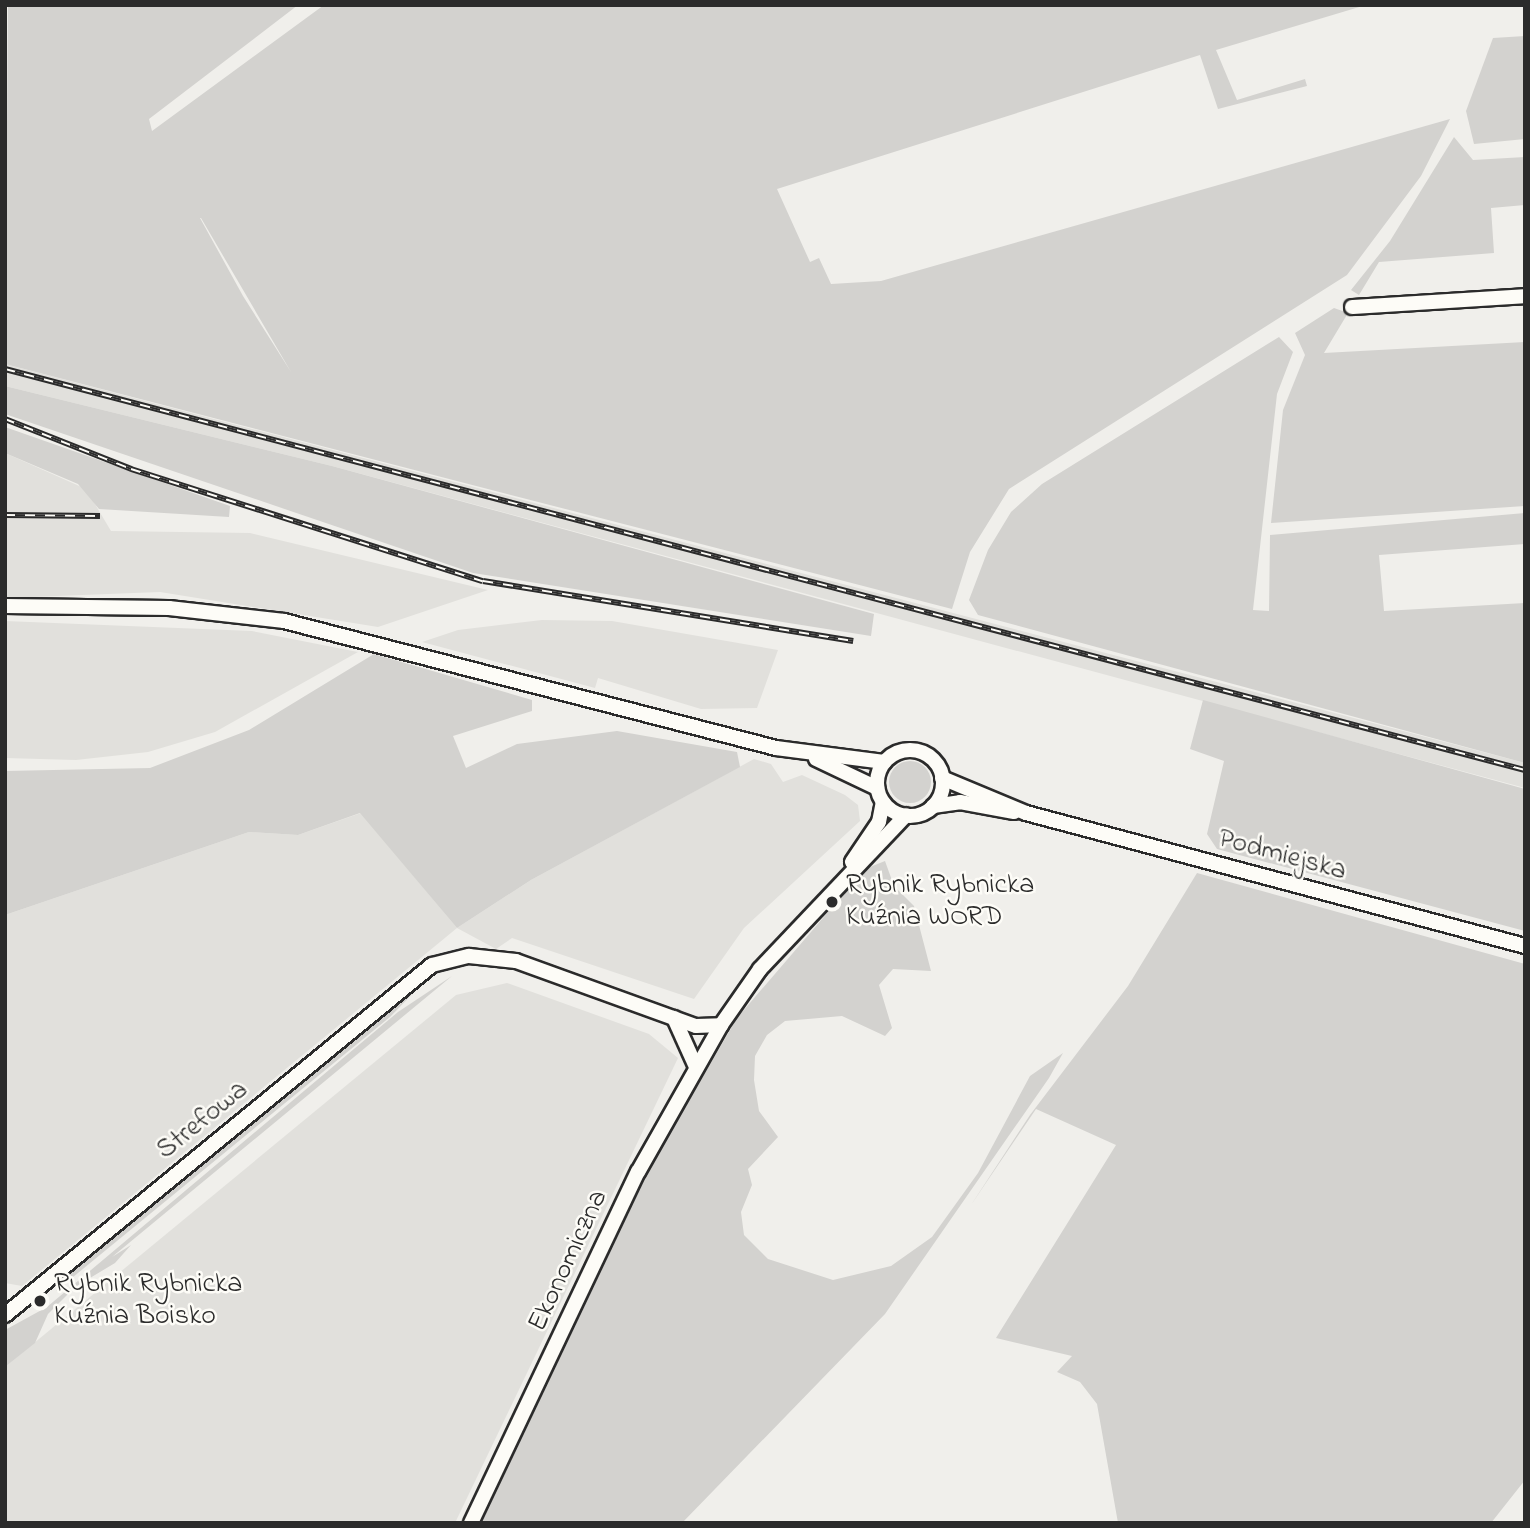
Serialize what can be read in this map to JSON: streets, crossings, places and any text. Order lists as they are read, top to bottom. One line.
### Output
{"streets":{"street":["Podmiejska","Strefowa","Ekonomiczna"]},"crossings":[["Podmiejska","Ekonomiczna"]],"places":["Rybnik Rybnicka Kuźnia WORD","Rybnik Rybnicka Kuźnia Boisko"]}
